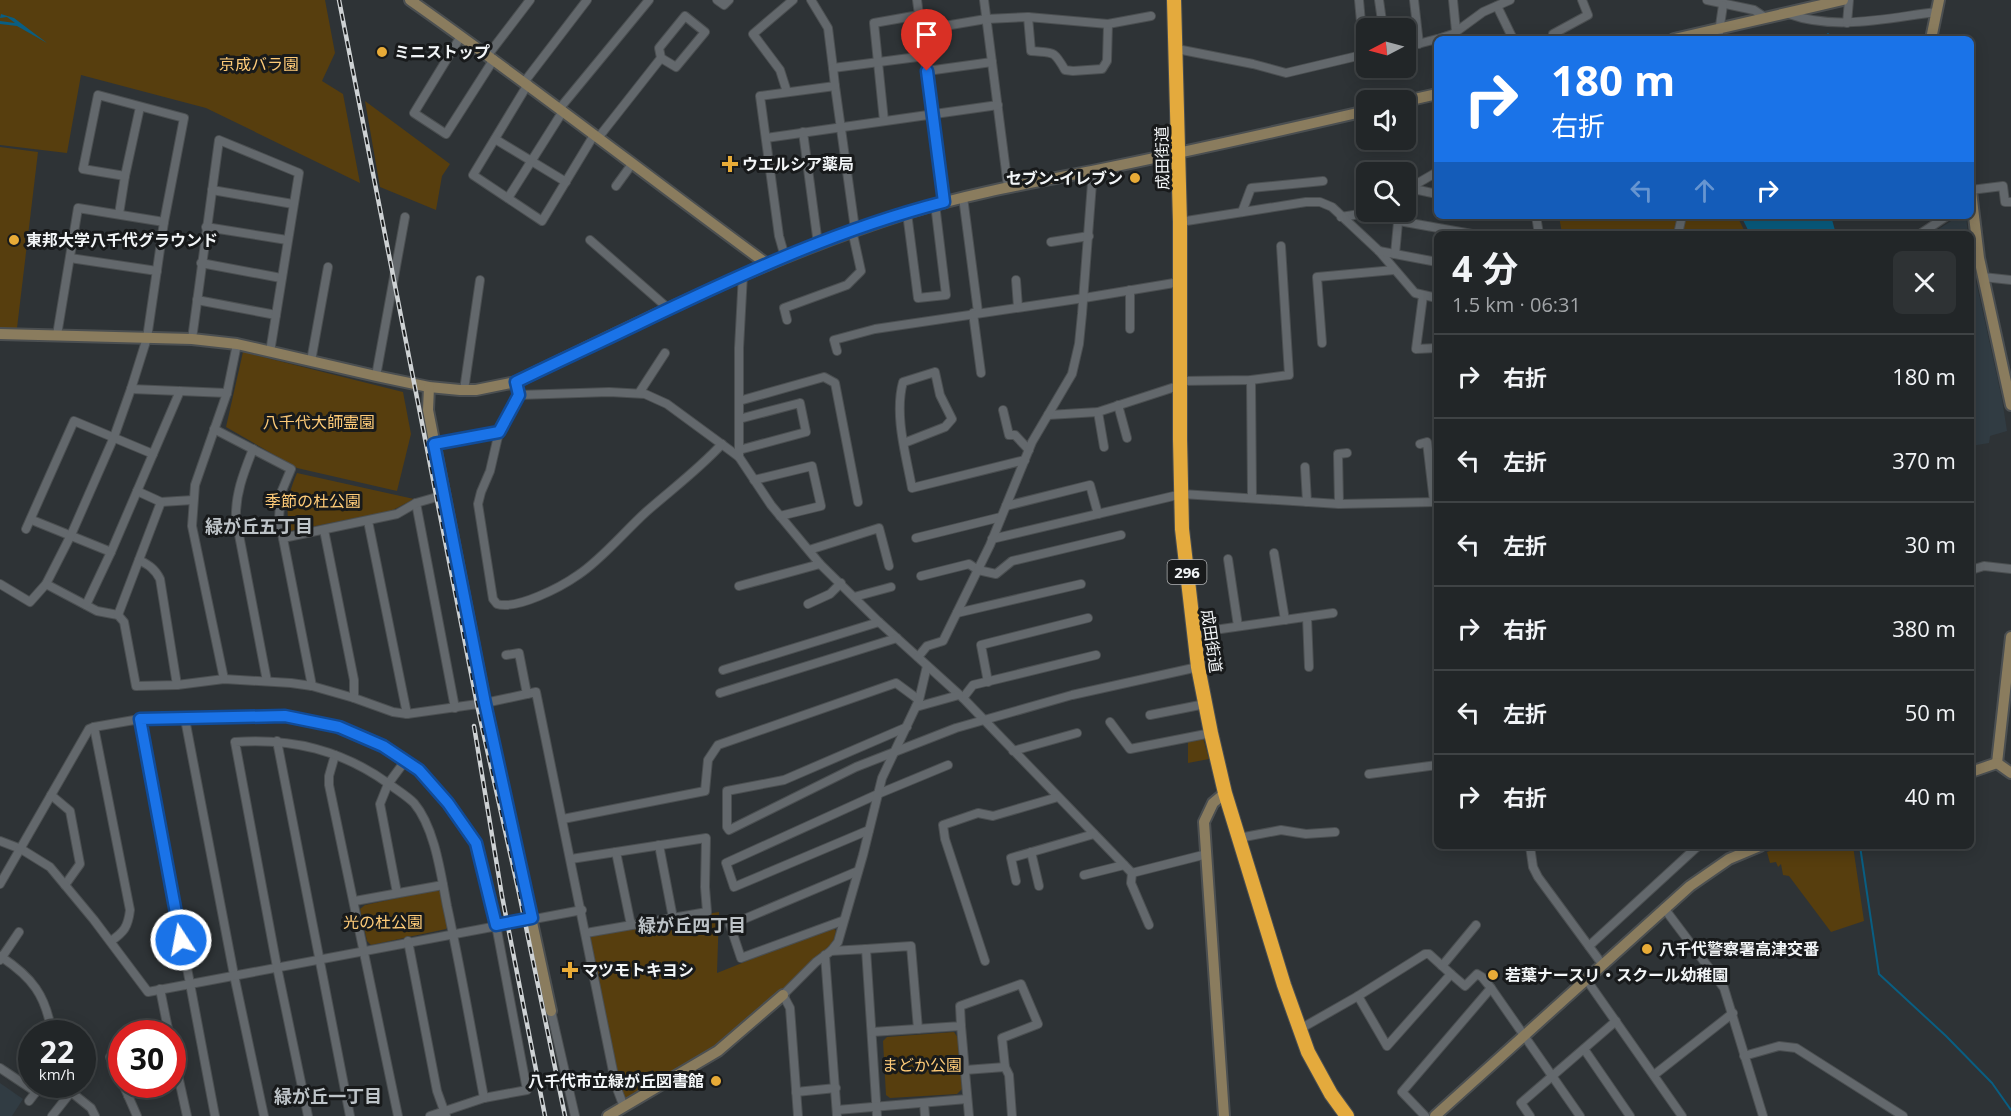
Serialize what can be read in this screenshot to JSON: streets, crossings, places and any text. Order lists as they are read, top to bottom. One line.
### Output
{"streets":{"highway":["成田街道","296"]},"districts":["緑が丘五丁目","緑が丘四丁目","緑が丘一丁目"],"parks":["京成バラ園","八千代大師霊園","季節の杜公園","光の杜公園","まどか公園"],"places":{"other":["ミニストップ","セブン-イレブン","東邦大学八千代グラウンド","八千代警察署高津交番","若葉ナースリ・スクール幼稚園","八千代市立緑が丘図書館"],"health":["ウエルシア薬局","マツモトキヨシ"]},"north":"left","page":{"turn":["180 m","右折"],"heading":["4 分","1.5 km · 06:31"],"list":[{"name":"右折","value":"180 m"},{"name":"左折","value":"370 m"},{"name":"左折","value":"30 m"},{"name":"右折","value":"380 m"},{"name":"左折","value":"50 m"},{"name":"右折","value":"40 m"}],"speed":"22 km/h","limit":"30"}}
